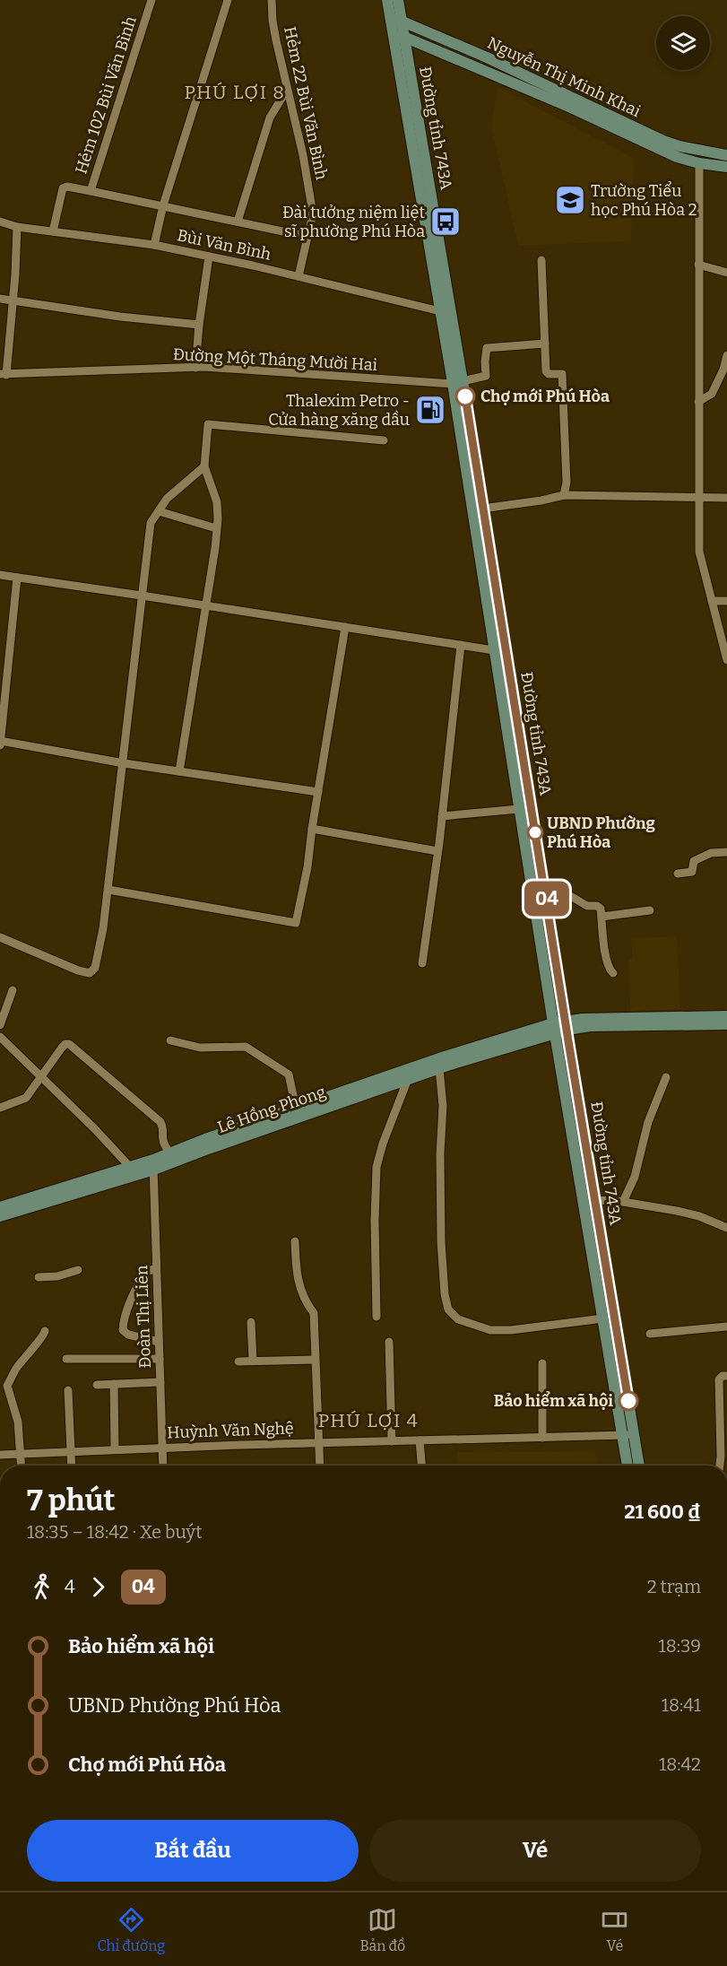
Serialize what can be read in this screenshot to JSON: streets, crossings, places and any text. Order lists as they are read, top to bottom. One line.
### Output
{"streets":{"main road":["Nguyễn Thị Minh Khai","Đường tỉnh 743A","Lê Hồng Phong"],"street":["Hẻm 102 Bùi Văn Bình","Hẻm 22 Bùi Văn Bình","Bùi Văn Bình","Đường Một Tháng Mười Hai","Đoàn Thị Liên","Huỳnh Văn Nghệ"]},"crossings":[["Nguyễn Thị Minh Khai","Đường tỉnh 743A"],["Hẻm 102 Bùi Văn Bình","Bùi Văn Bình"],["Hẻm 22 Bùi Văn Bình","Bùi Văn Bình"],["Đường tỉnh 743A","Bùi Văn Bình"],["Đường tỉnh 743A","Đường Một Tháng Mười Hai"],["Đường tỉnh 743A","Lê Hồng Phong"],["Đường tỉnh 743A","Huỳnh Văn Nghệ"],["Lê Hồng Phong","Đoàn Thị Liên"],["Đoàn Thị Liên","Huỳnh Văn Nghệ"]],"districts":["PHÚ LỢI 8","PHÚ LỢI 4"],"places":{"school or university":["Trường Tiểu học Phú Hòa 2"],"bus stop":["Đài tưởng niệm liệt sĩ phường Phú Hòa"],"other":["Chợ mới Phú Hòa","UBND Phường Phú Hòa","Bảo hiểm xã hội"],"fuel station":["Thalexim Petro - Cửa hàng xăng dầu"]},"lines":["bus line 04"],"page":{"on_map":"04","heading":["7 phút","18:35 – 18:42 · Xe buýt","21 600 ₫"],"legs":["4","04","2 trạm"],"list":[{"name":"Bảo hiểm xã hội","value":"18:39"},{"name":"UBND Phường Phú Hòa","value":"18:41"},{"name":"Chợ mới Phú Hòa","value":"18:42"}],"buttons":["Bắt đầu","Vé"],"tabs":["Chỉ đường","Bản đồ","Vé"]}}
